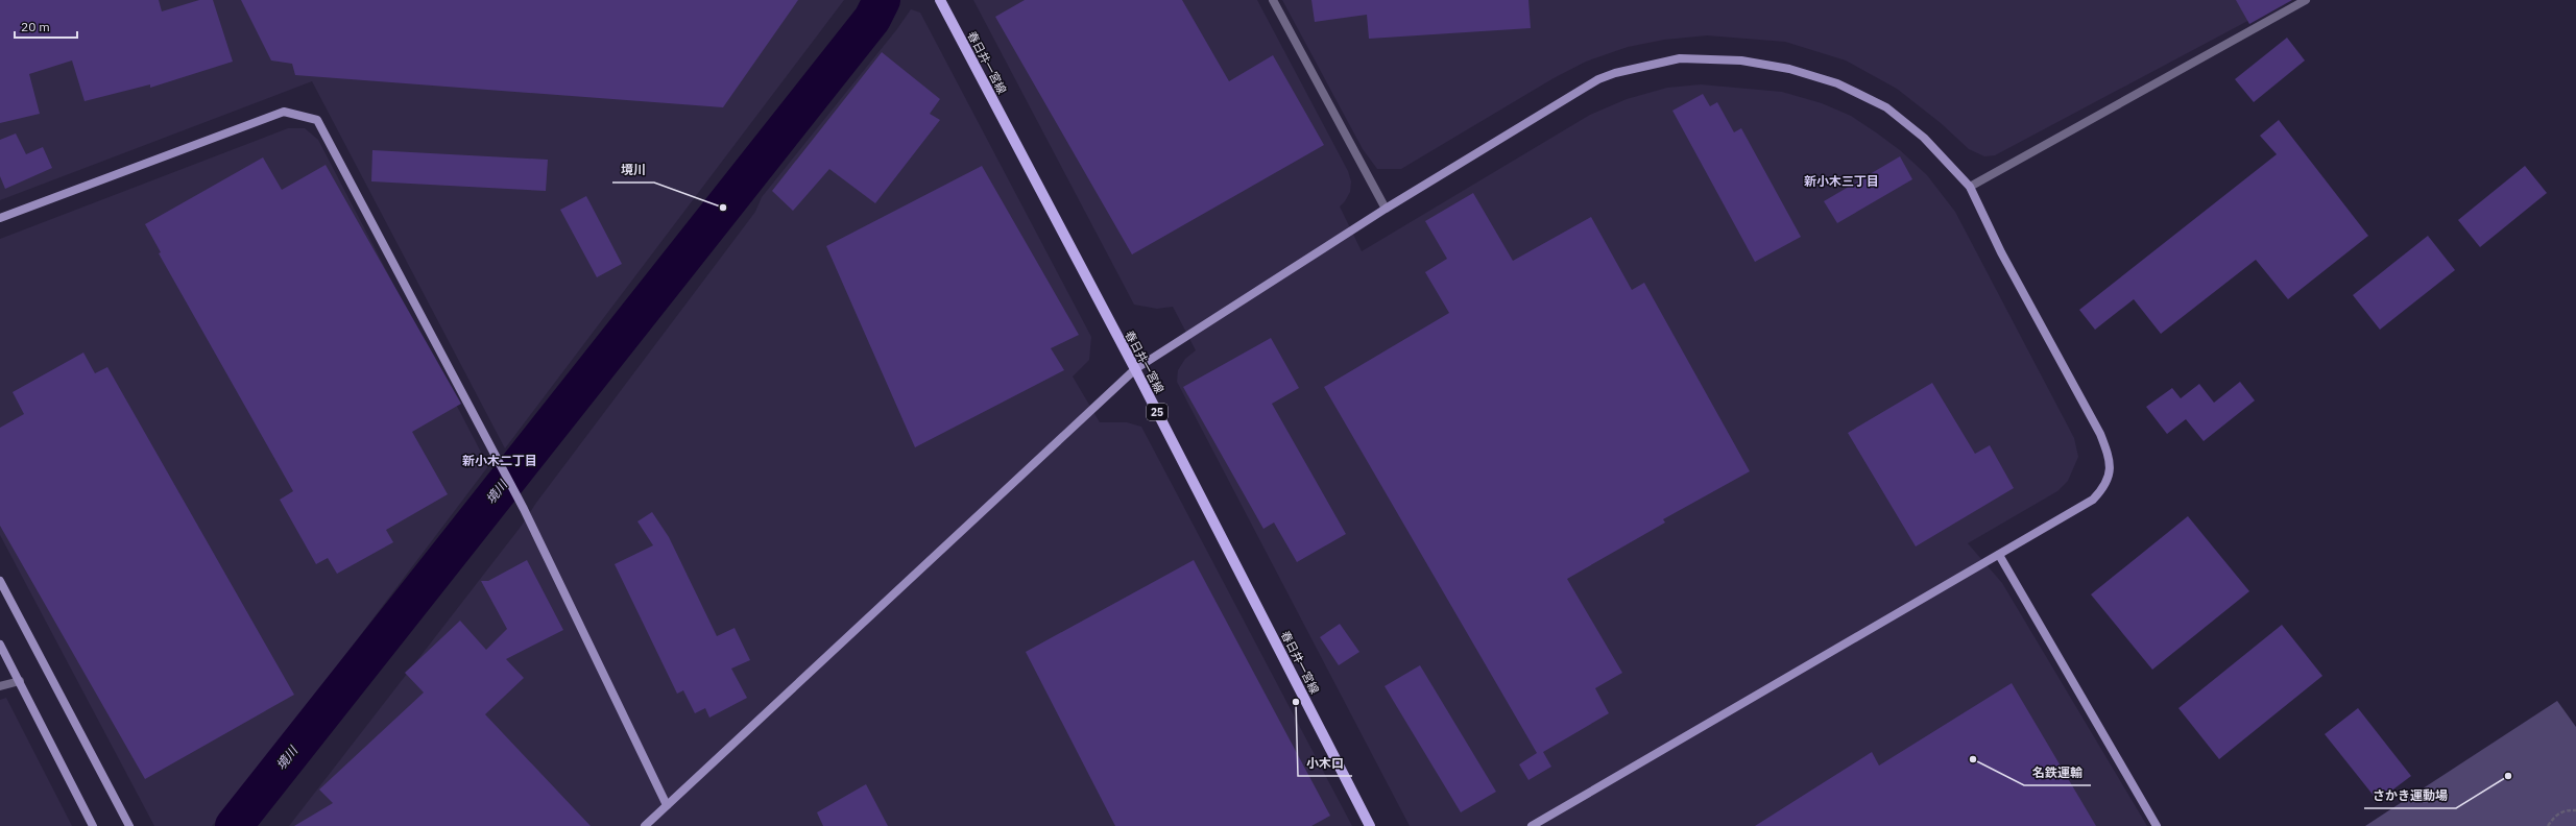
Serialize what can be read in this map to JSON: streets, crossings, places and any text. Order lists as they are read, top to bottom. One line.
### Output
{"streets":{"main road":["春日井一宮線","25"]},"districts":["新小木三丁目","新小木二丁目"],"water":["境川"],"places":["境川","小木口","名鉄運輸","さかき運動場"],"scale_bar":"20 m"}
